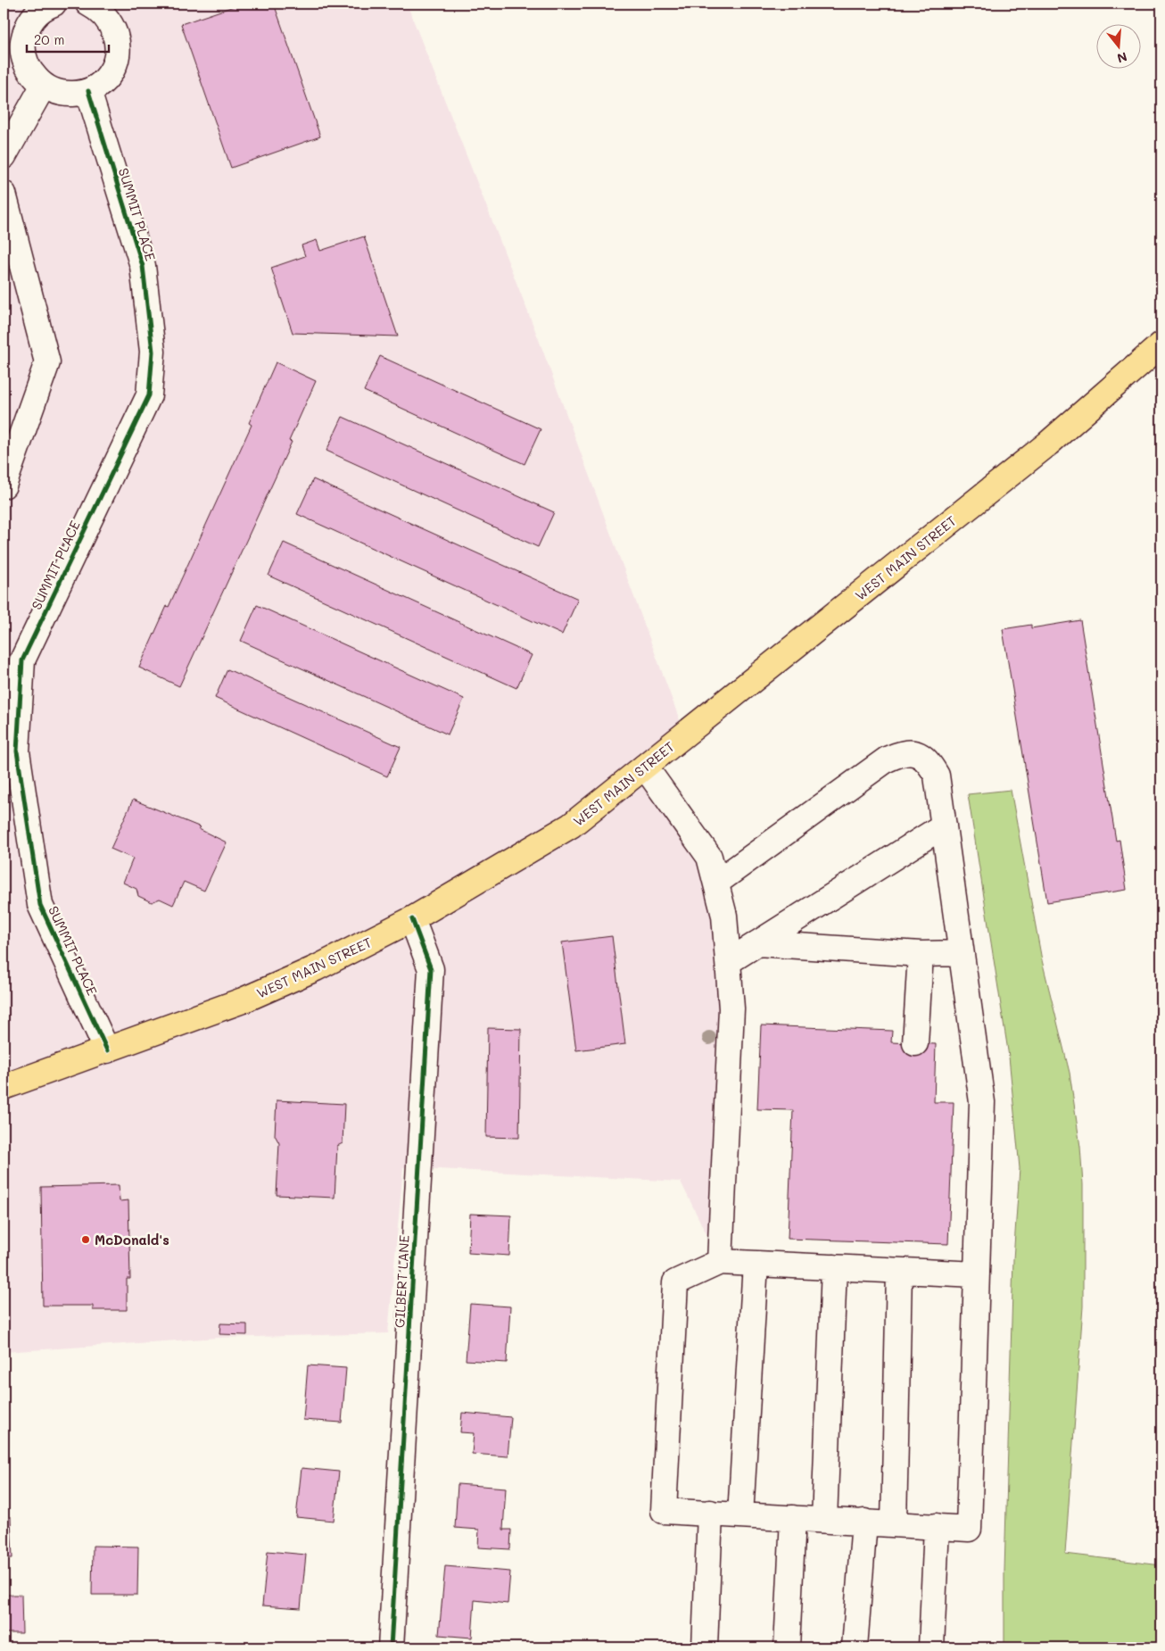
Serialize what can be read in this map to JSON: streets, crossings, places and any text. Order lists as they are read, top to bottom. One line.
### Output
{"streets":{"main road":["WEST MAIN STREET"],"street":["SUMMIT PLACE","GILBERT LANE"]},"crossings":[["SUMMIT PLACE","WEST MAIN STREET"],["WEST MAIN STREET","GILBERT LANE"]],"places":["McDonald's"],"scale_bar":"20 m","north":"bottom"}
